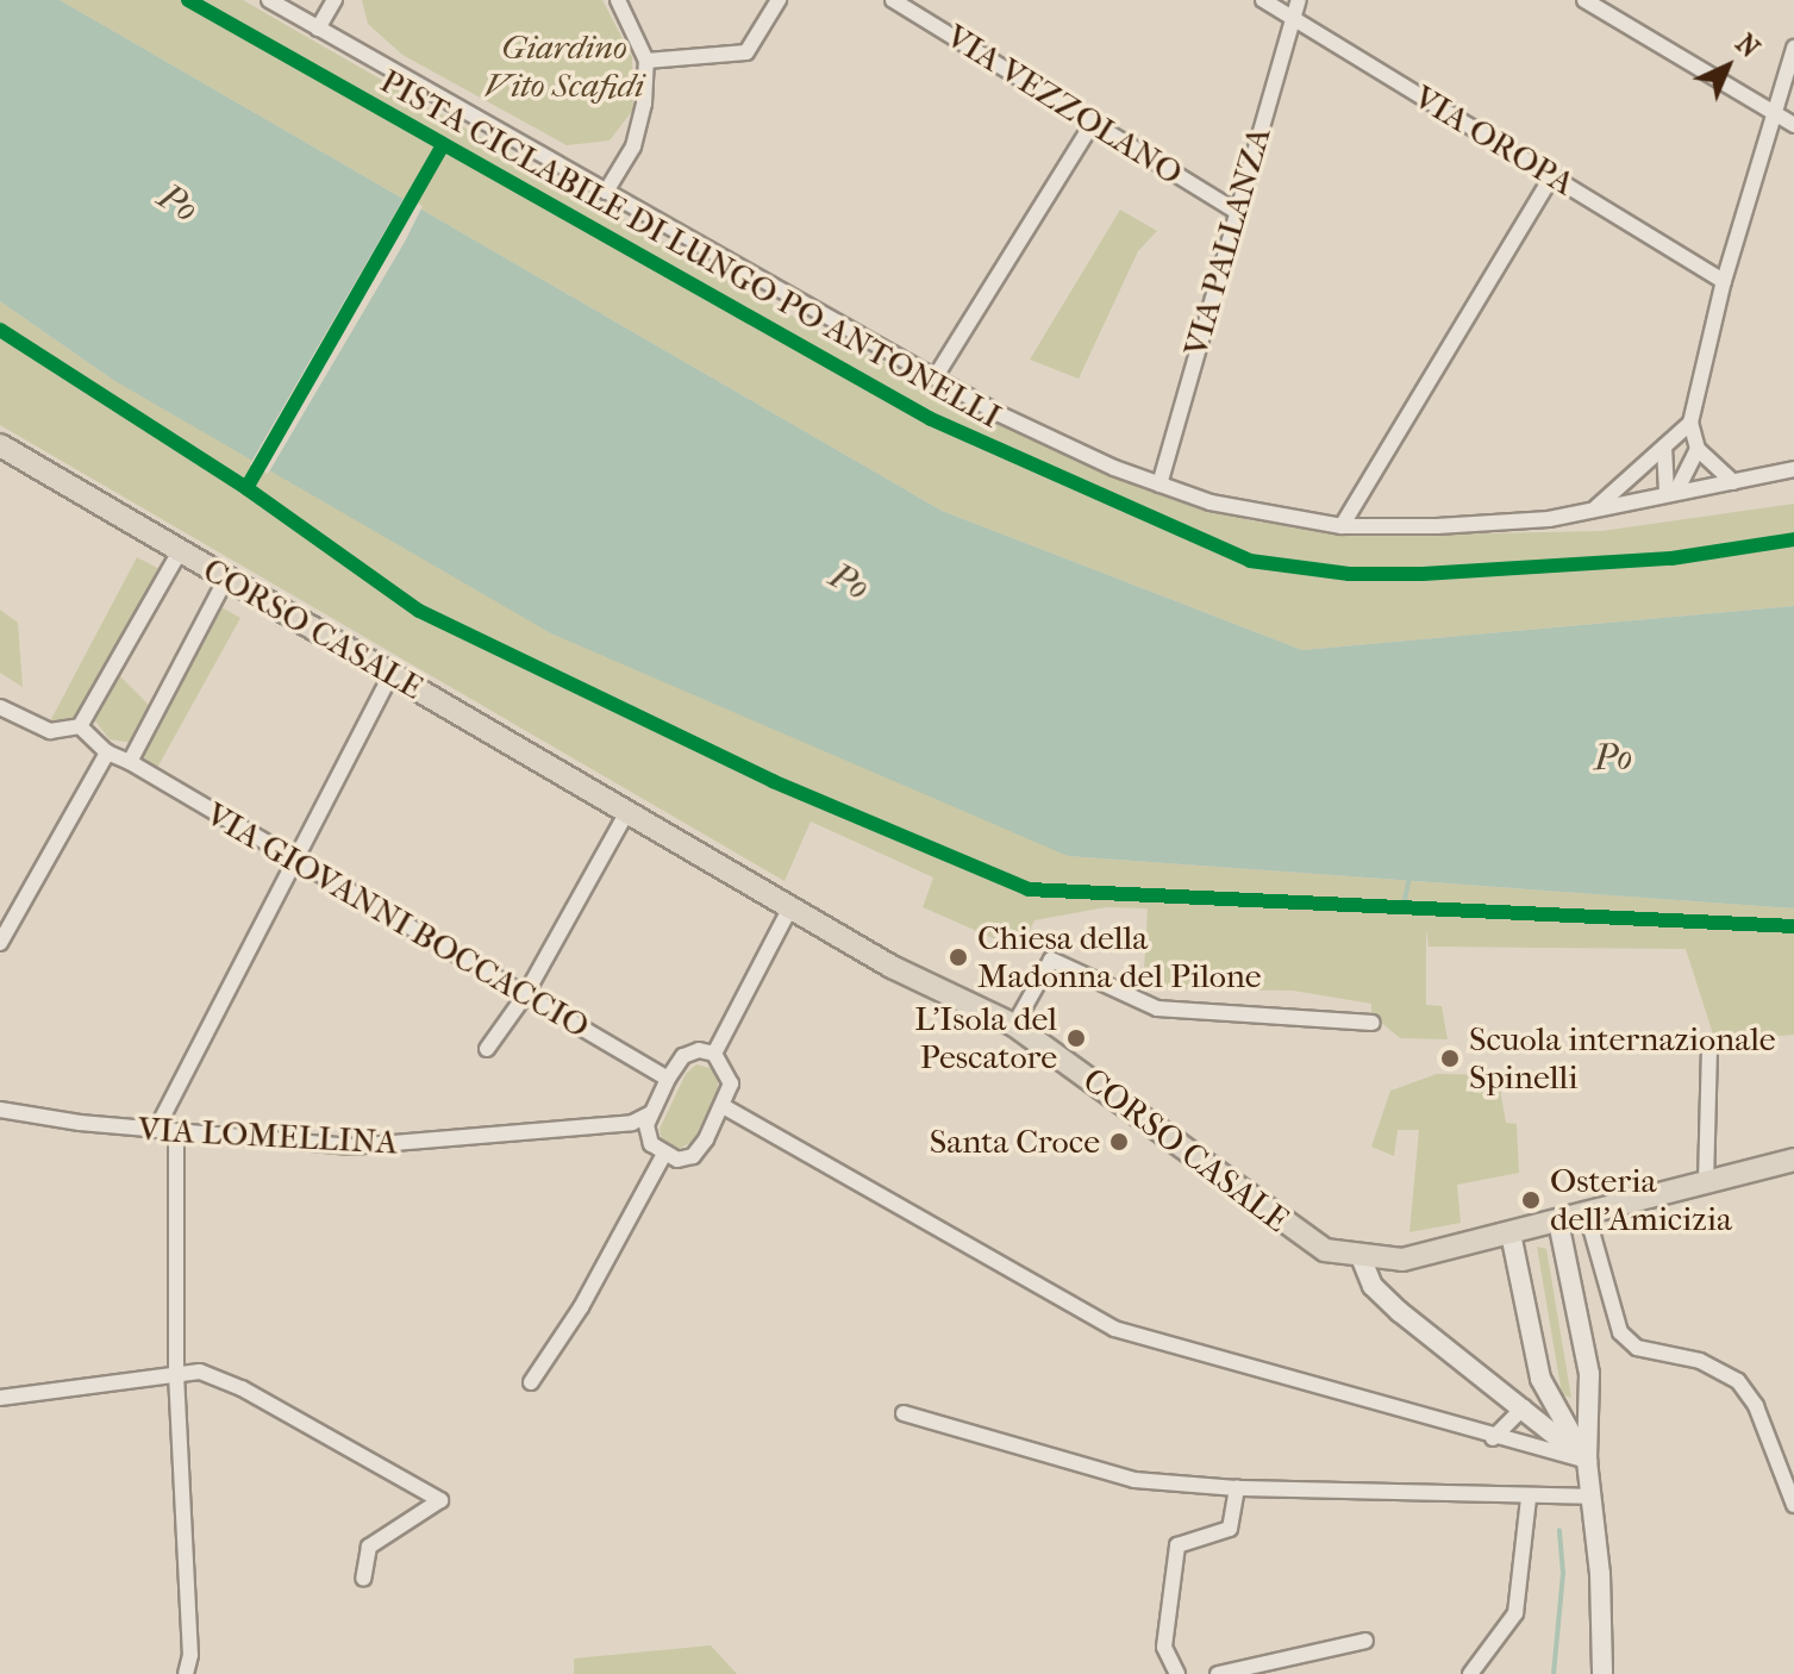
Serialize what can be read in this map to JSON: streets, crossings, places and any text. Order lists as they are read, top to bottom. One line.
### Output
{"streets":{"main road":["CORSO CASALE"],"street":["VIA VEZZOLANO","VIA OROPA","VIA PALLANZA","VIA GIOVANNI BOCCACCIO","VIA LOMELLINA"],"cycle path":["PISTA CICLABILE DI LUNGO PO ANTONELLI"]},"crossings":[["VIA VEZZOLANO","VIA PALLANZA"],["VIA OROPA","VIA PALLANZA"]],"water":["Po"],"parks":["Giardino Vito Scafidi"],"places":["Chiesa della Madonna del Pilone","L'Isola del Pescatore","Scuola internazionale Spinelli","Santa Croce","Osteria dell'Amicizia"],"north":"top right"}
